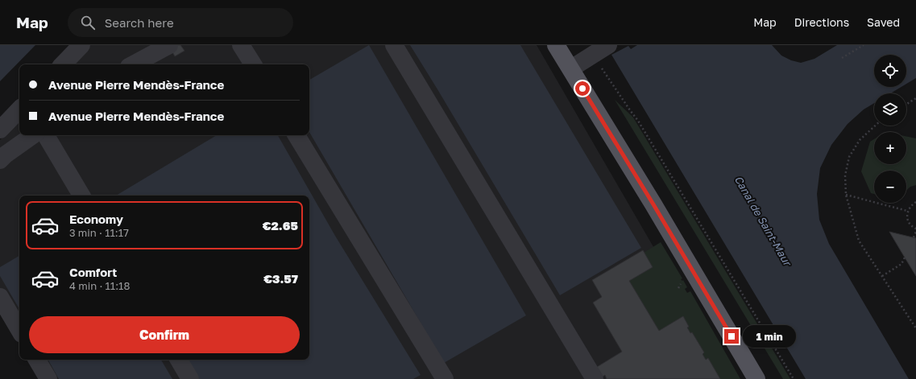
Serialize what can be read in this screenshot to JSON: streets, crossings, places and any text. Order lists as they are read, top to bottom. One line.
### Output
{"water":["Canal de Saint-Maur"],"page":{"header":"Map","search":"Search here","nav":["Map","Directions","Saved"],"map_buttons":["+","−"],"banner":["Avenue Pierre Mendès-France","Avenue Pierre Mendès-France"],"list":[{"name":"Economy","note":"3 min · 11:17","value":"€2.65"},{"name":"Comfort","note":"4 min · 11:18","value":"€3.57"}],"buttons":"Confirm","bubble":"1 min"}}
